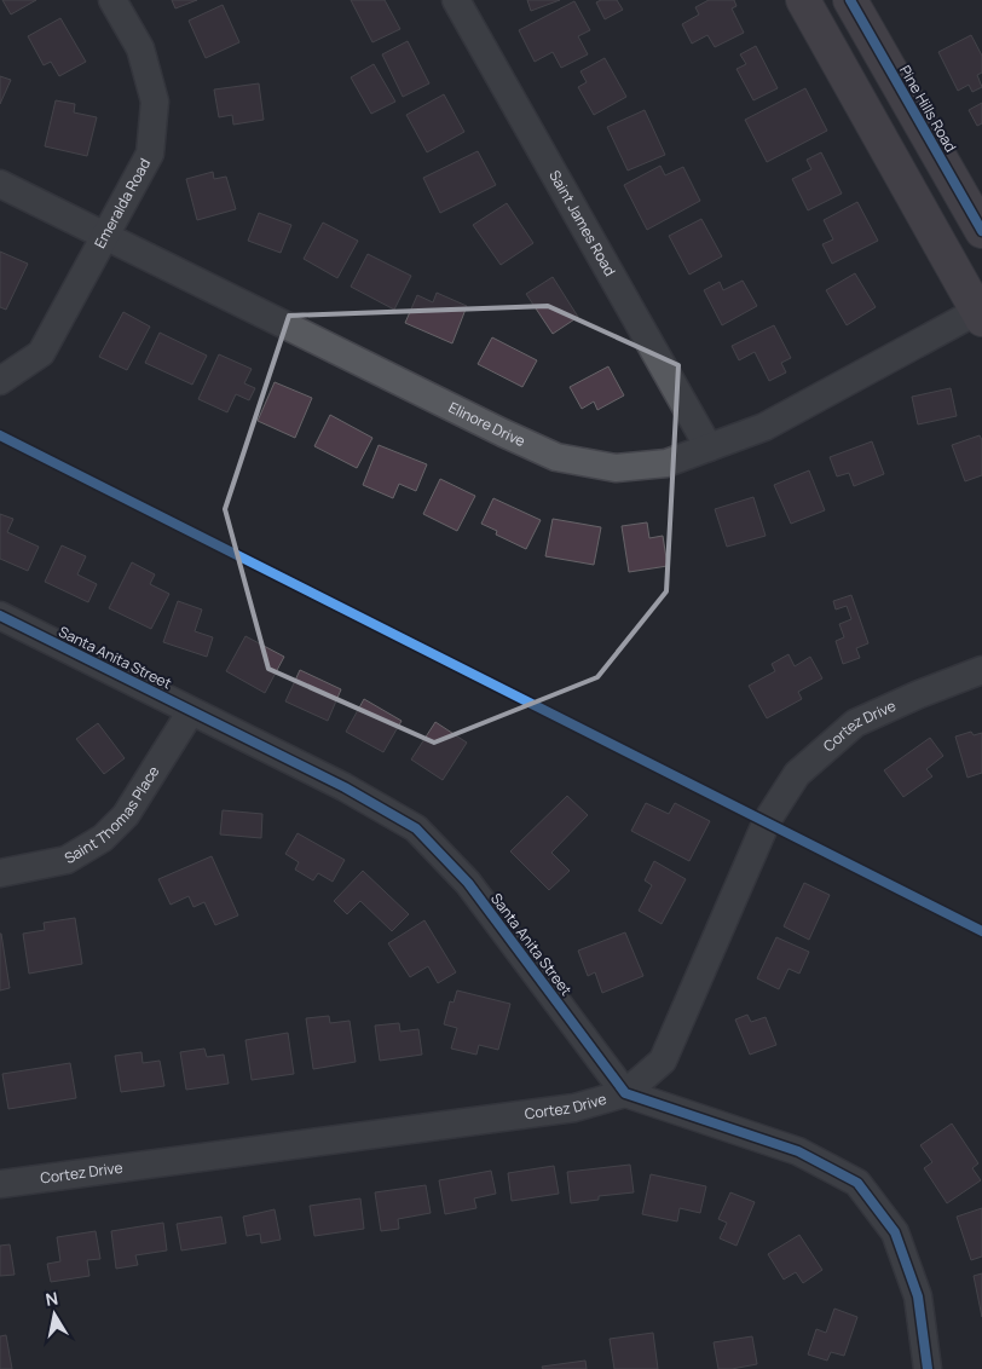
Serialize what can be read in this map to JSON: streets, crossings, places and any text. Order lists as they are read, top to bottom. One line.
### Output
{"streets":{"main road":["Pine Hills Road"],"street":["Emeralda Road","Saint James Road","Elinore Drive","Santa Anita Street","Cortez Drive","Saint Thomas Place"]},"crossings":[["Emeralda Road","Elinore Drive"],["Saint James Road","Elinore Drive"],["Santa Anita Street","Cortez Drive"],["Santa Anita Street","Saint Thomas Place"]],"north":"top"}
